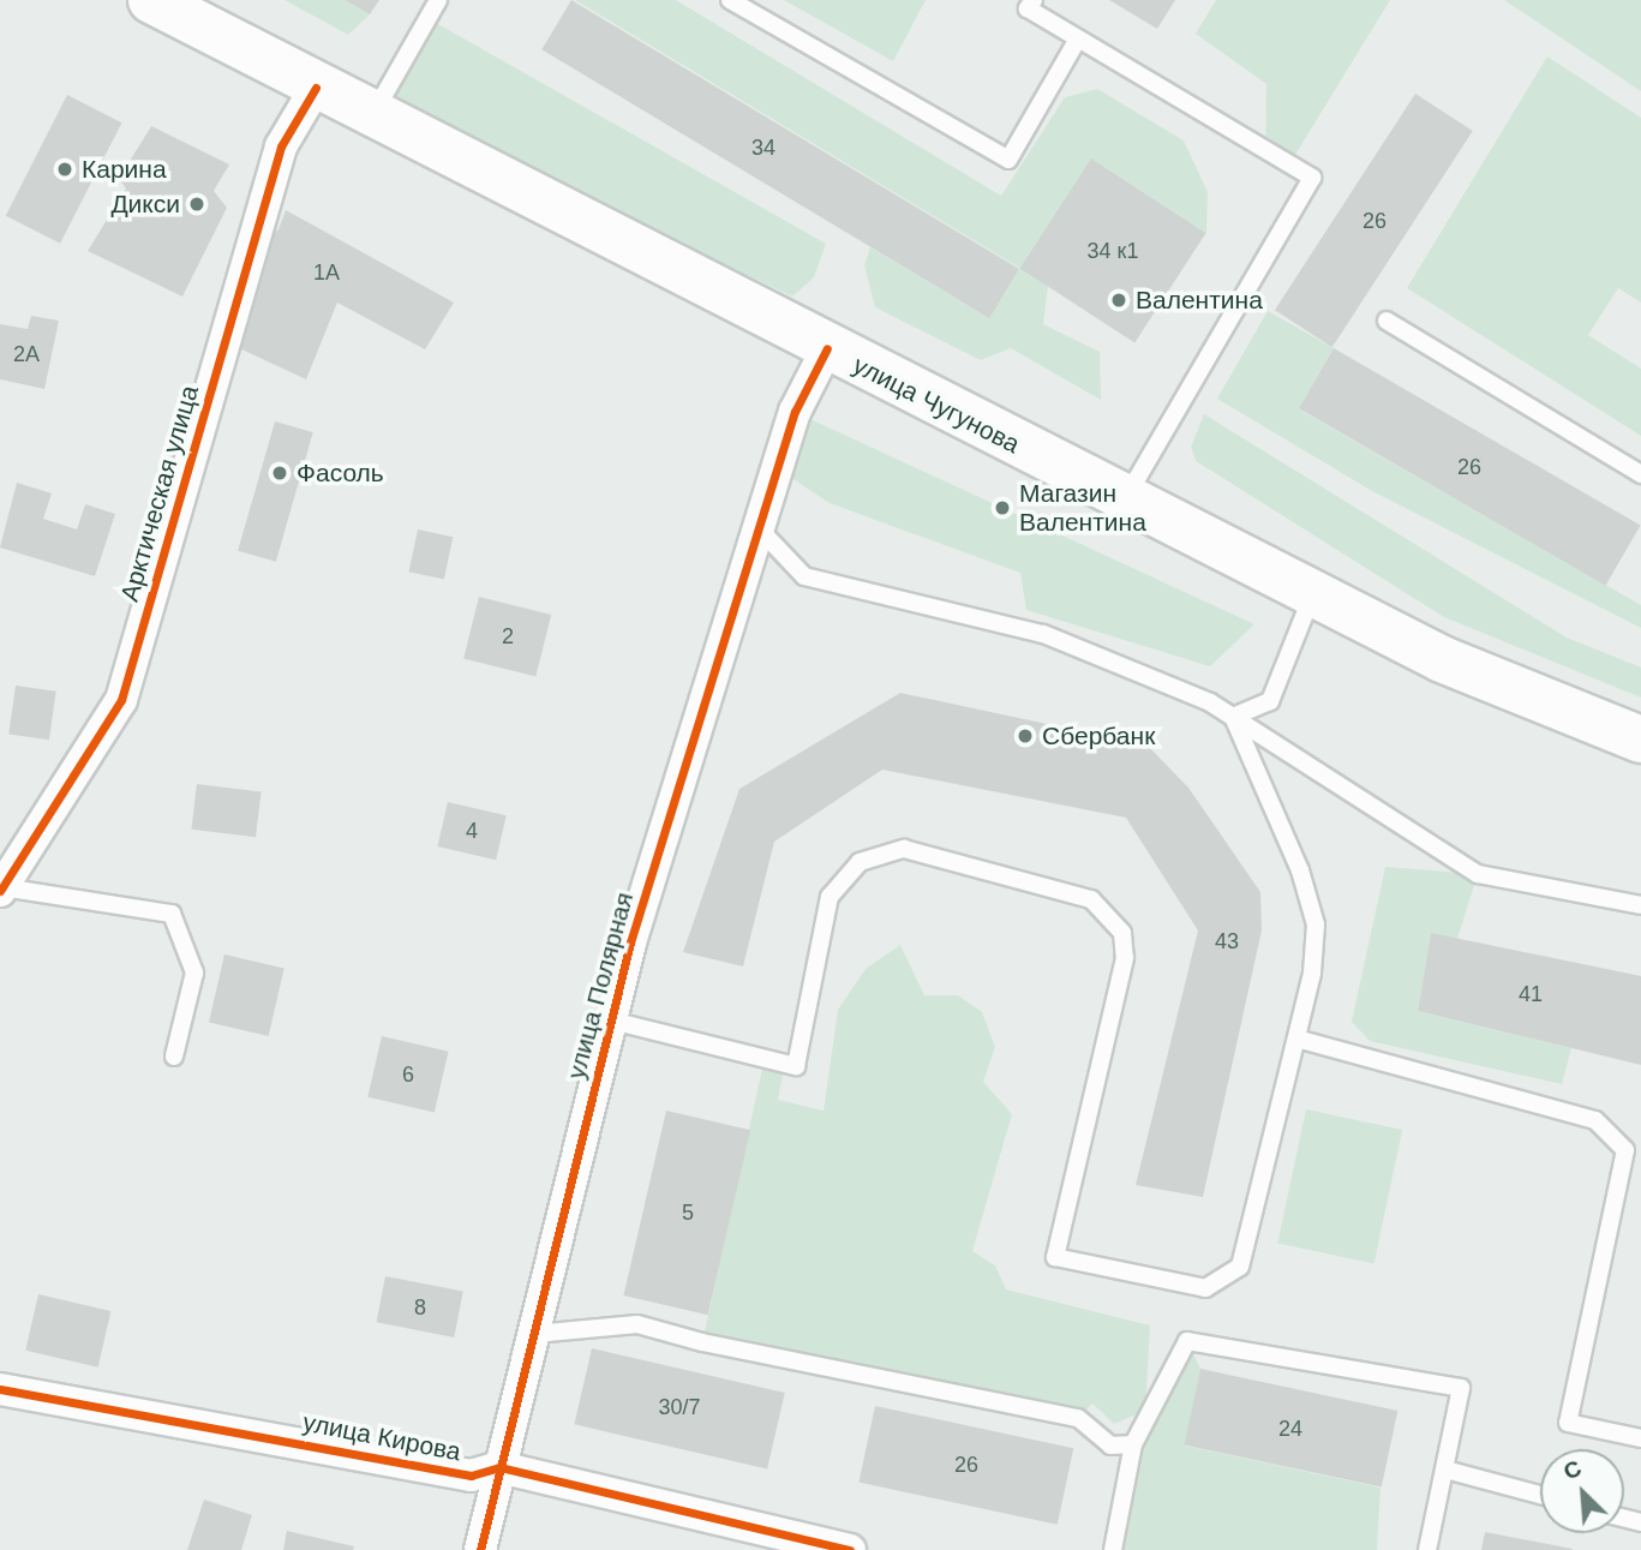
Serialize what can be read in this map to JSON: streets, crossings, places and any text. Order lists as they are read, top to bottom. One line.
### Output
{"streets":{"main road":["улица Чугунова"],"street":["Арктическая улица","улица Полярная","улица Кирова"]},"crossings":[["улица Чугунова","Арктическая улица"],["улица Чугунова","улица Полярная"],["улица Полярная","улица Кирова"]],"places":["Карина","Дикси","Валентина","Фасоль","Магазин Валентина","Сбербанк"],"house_numbers":["34","26","34 к1","1А","2А","26","2","4","43","41","6","5","8","30/7","24","26"],"north":"top left"}
